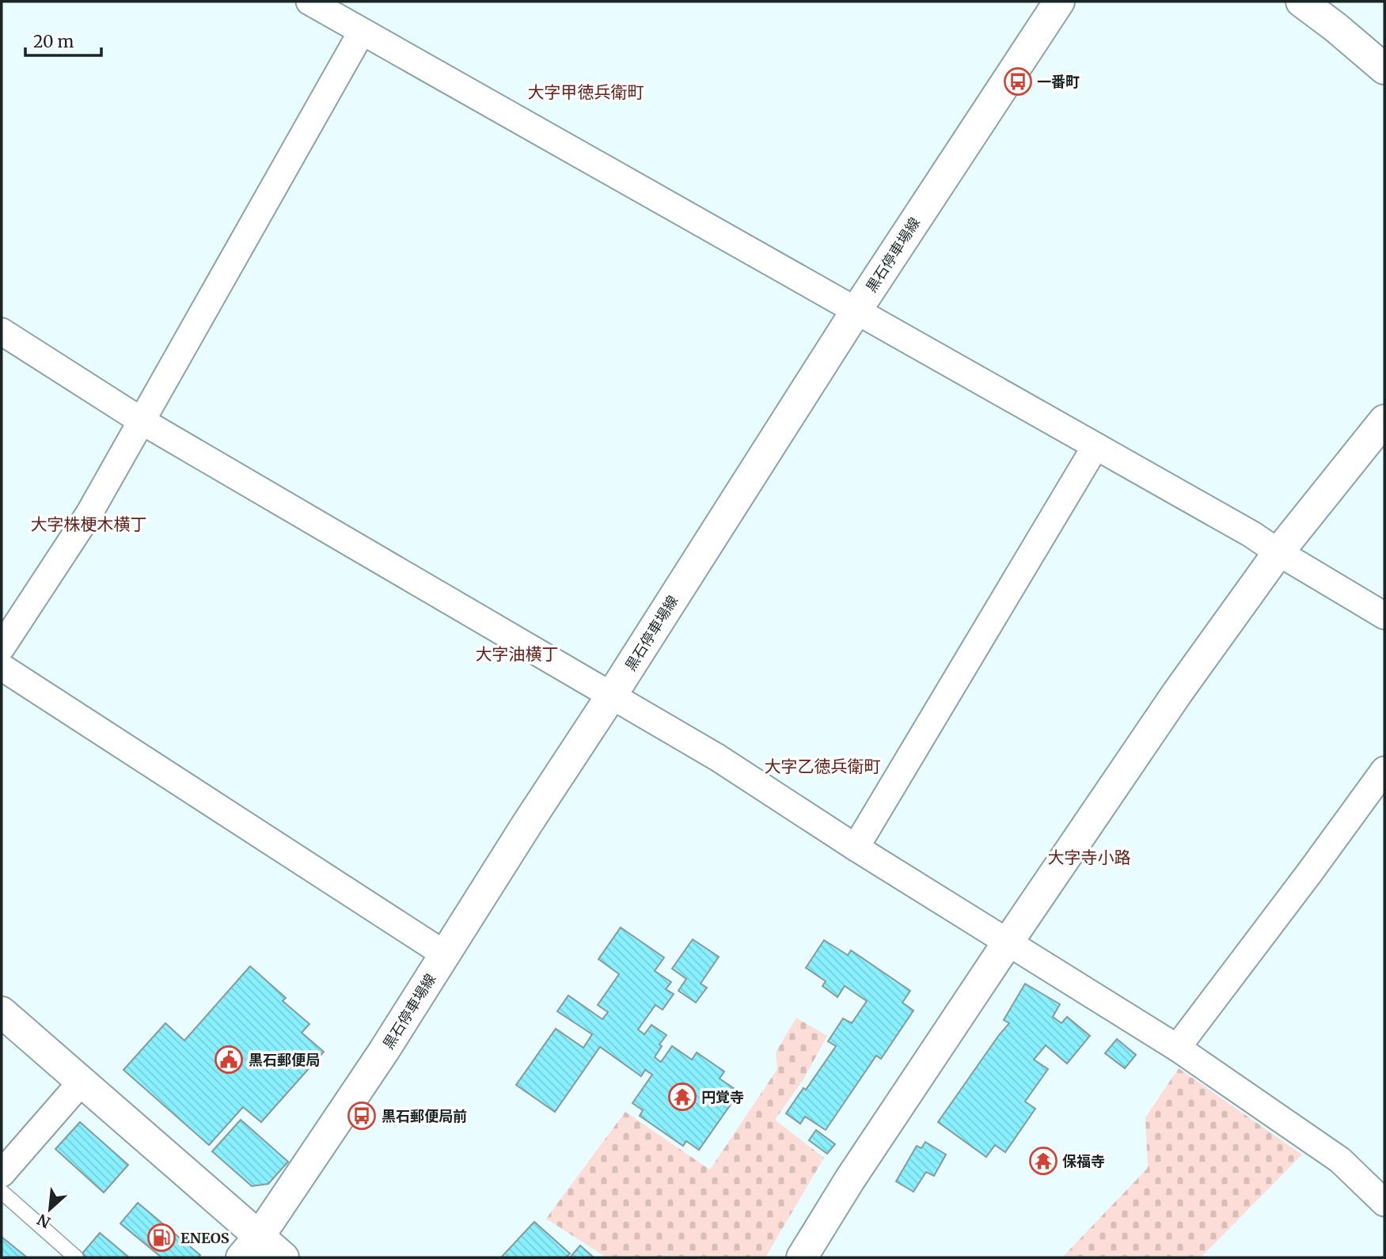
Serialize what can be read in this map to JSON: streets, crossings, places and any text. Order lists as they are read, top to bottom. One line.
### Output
{"streets":{"main road":["黒石停車場線"]},"districts":["大字甲徳兵衛町","大字株梗木横丁","大字油横丁","大字乙徳兵衛町","大字寺小路"],"places":{"bus stop":["一番町","黒石郵便局前"],"public building":["黒石郵便局"],"temple":["円覚寺","保福寺"],"fuel station":["ENEOS"]},"scale_bar":"20 m","north":"bottom left"}
